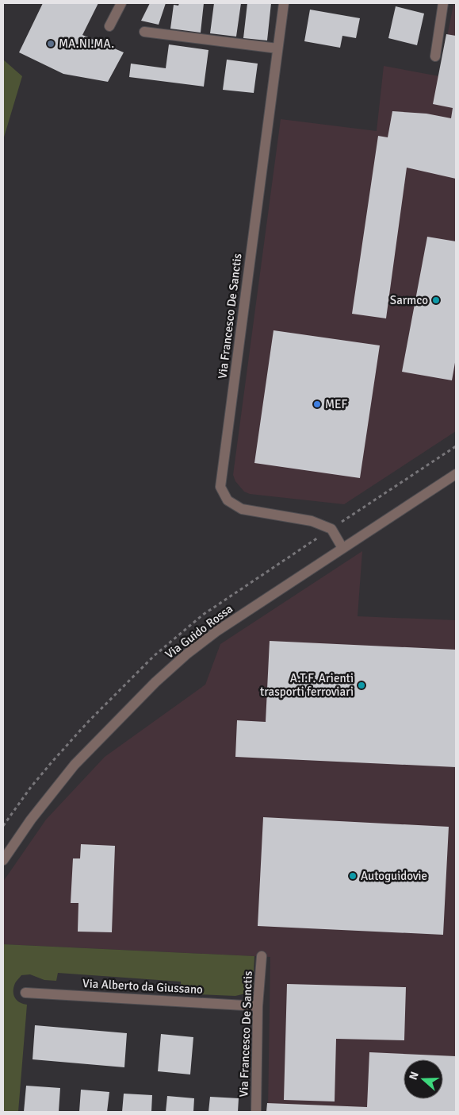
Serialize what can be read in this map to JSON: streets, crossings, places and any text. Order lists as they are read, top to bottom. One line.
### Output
{"streets":{"street":["Via Francesco De Sanctis","Via Guido Rossa","Via Alberto da Giussano"]},"crossings":[["Via Francesco De Sanctis","Via Guido Rossa"],["Via Francesco De Sanctis","Via Alberto da Giussano"]],"places":["MA.NI.MA.","Sarmco","MEF","A.T.F. Arienti trasporti ferroviari","Autoguidovie"],"north":"left"}
